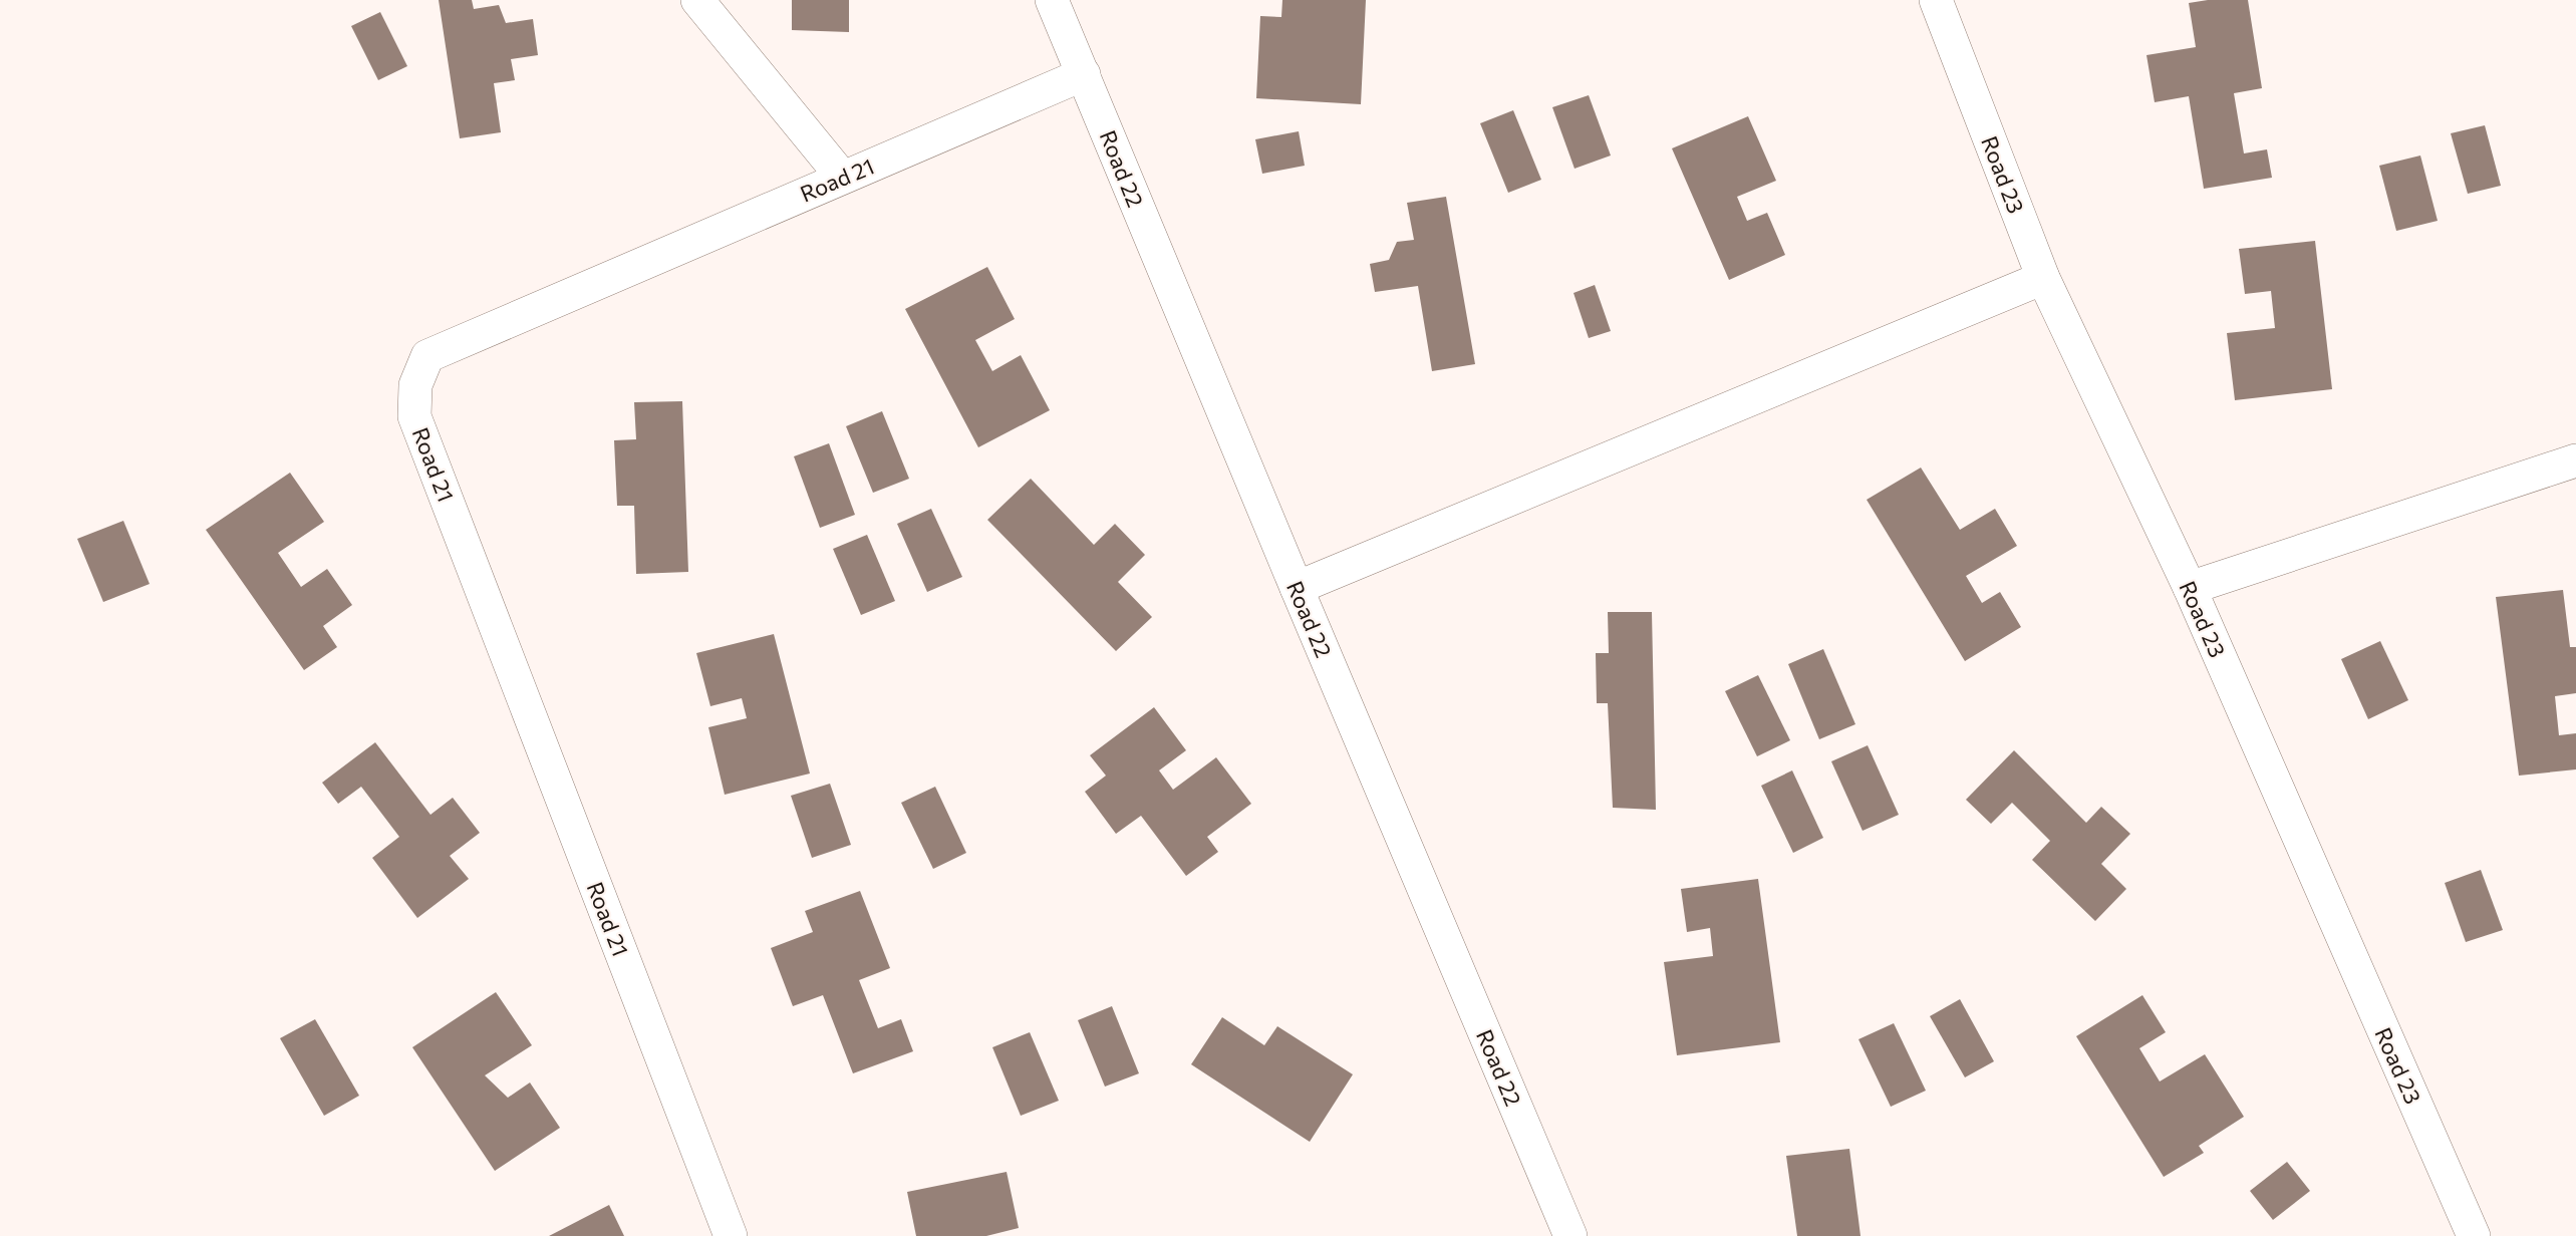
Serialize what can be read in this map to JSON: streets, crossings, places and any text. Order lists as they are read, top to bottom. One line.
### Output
{"streets":{"street":["Road 22","Road 23","Road 21"]},"crossings":[["Road 22","Road 21"]]}
